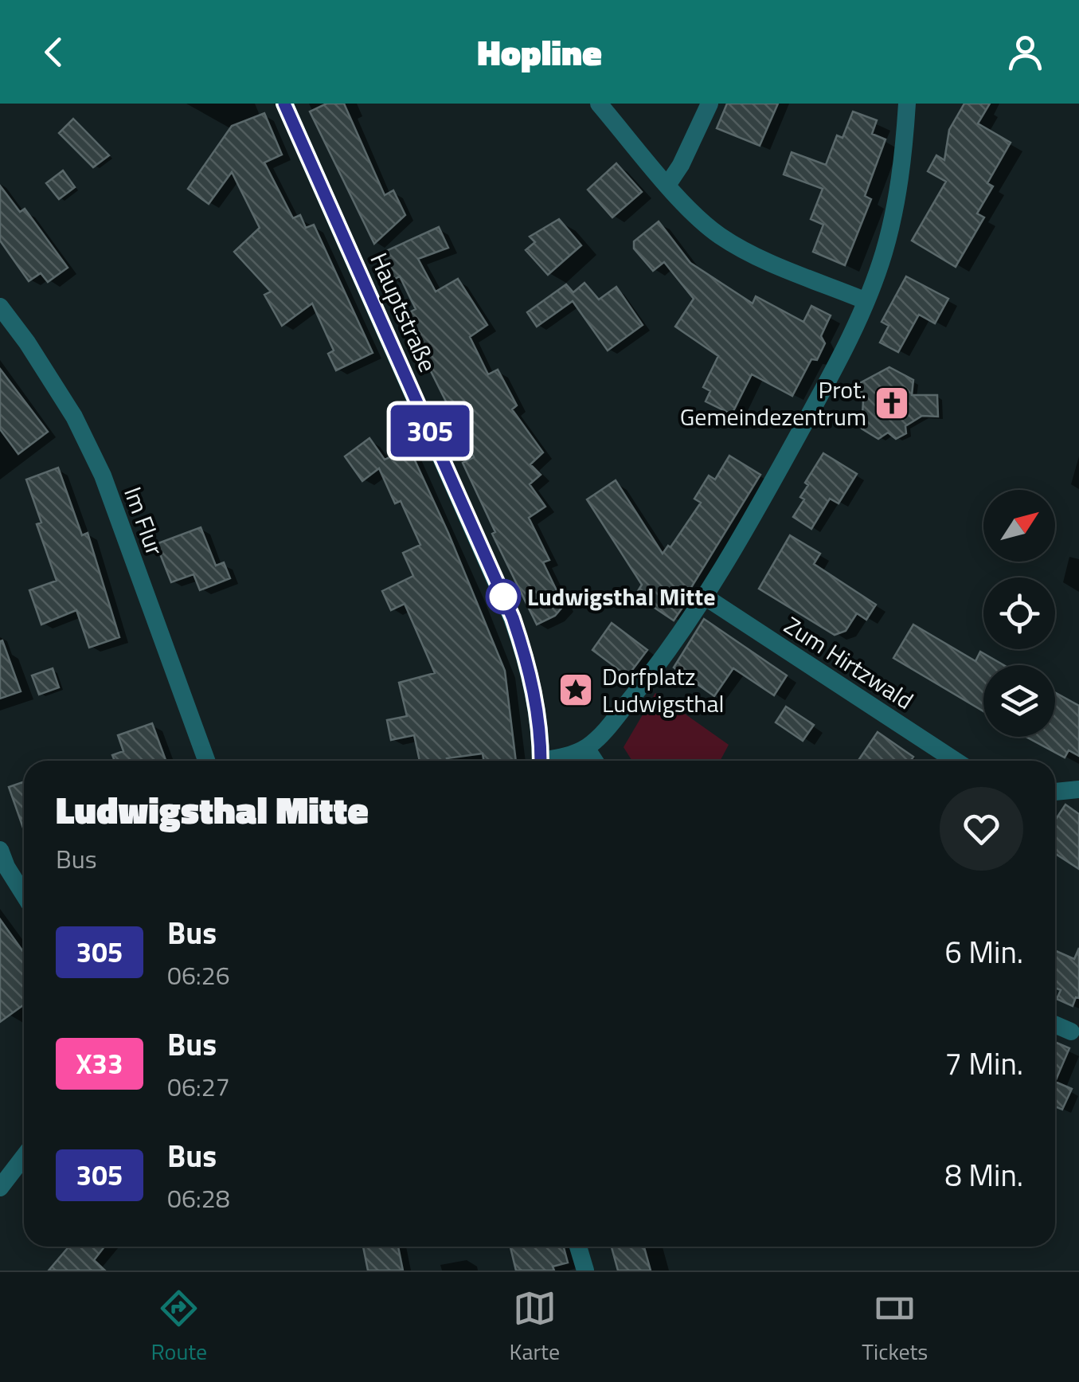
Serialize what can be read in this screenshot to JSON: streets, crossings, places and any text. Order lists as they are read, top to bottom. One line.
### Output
{"streets":{"street":["Hauptstraße","Im Flur","Zum Hirtzwald"]},"places":{"church":["Prot. Gemeindezentrum"],"other":["Ludwigsthal Mitte"],"place":["Dorfplatz Ludwigsthal"]},"lines":["bus line 305"],"north":"top right","page":{"header":"Hopline","on_map":"305","heading":["Ludwigsthal Mitte","Bus"],"list":[{"mark":"305","name":"Bus","note":"06:26","value":"6 Min."},{"mark":"X33","name":"Bus","note":"06:27","value":"7 Min."},{"mark":"305","name":"Bus","note":"06:28","value":"8 Min."}],"tabs":["Route","Karte","Tickets"]}}
